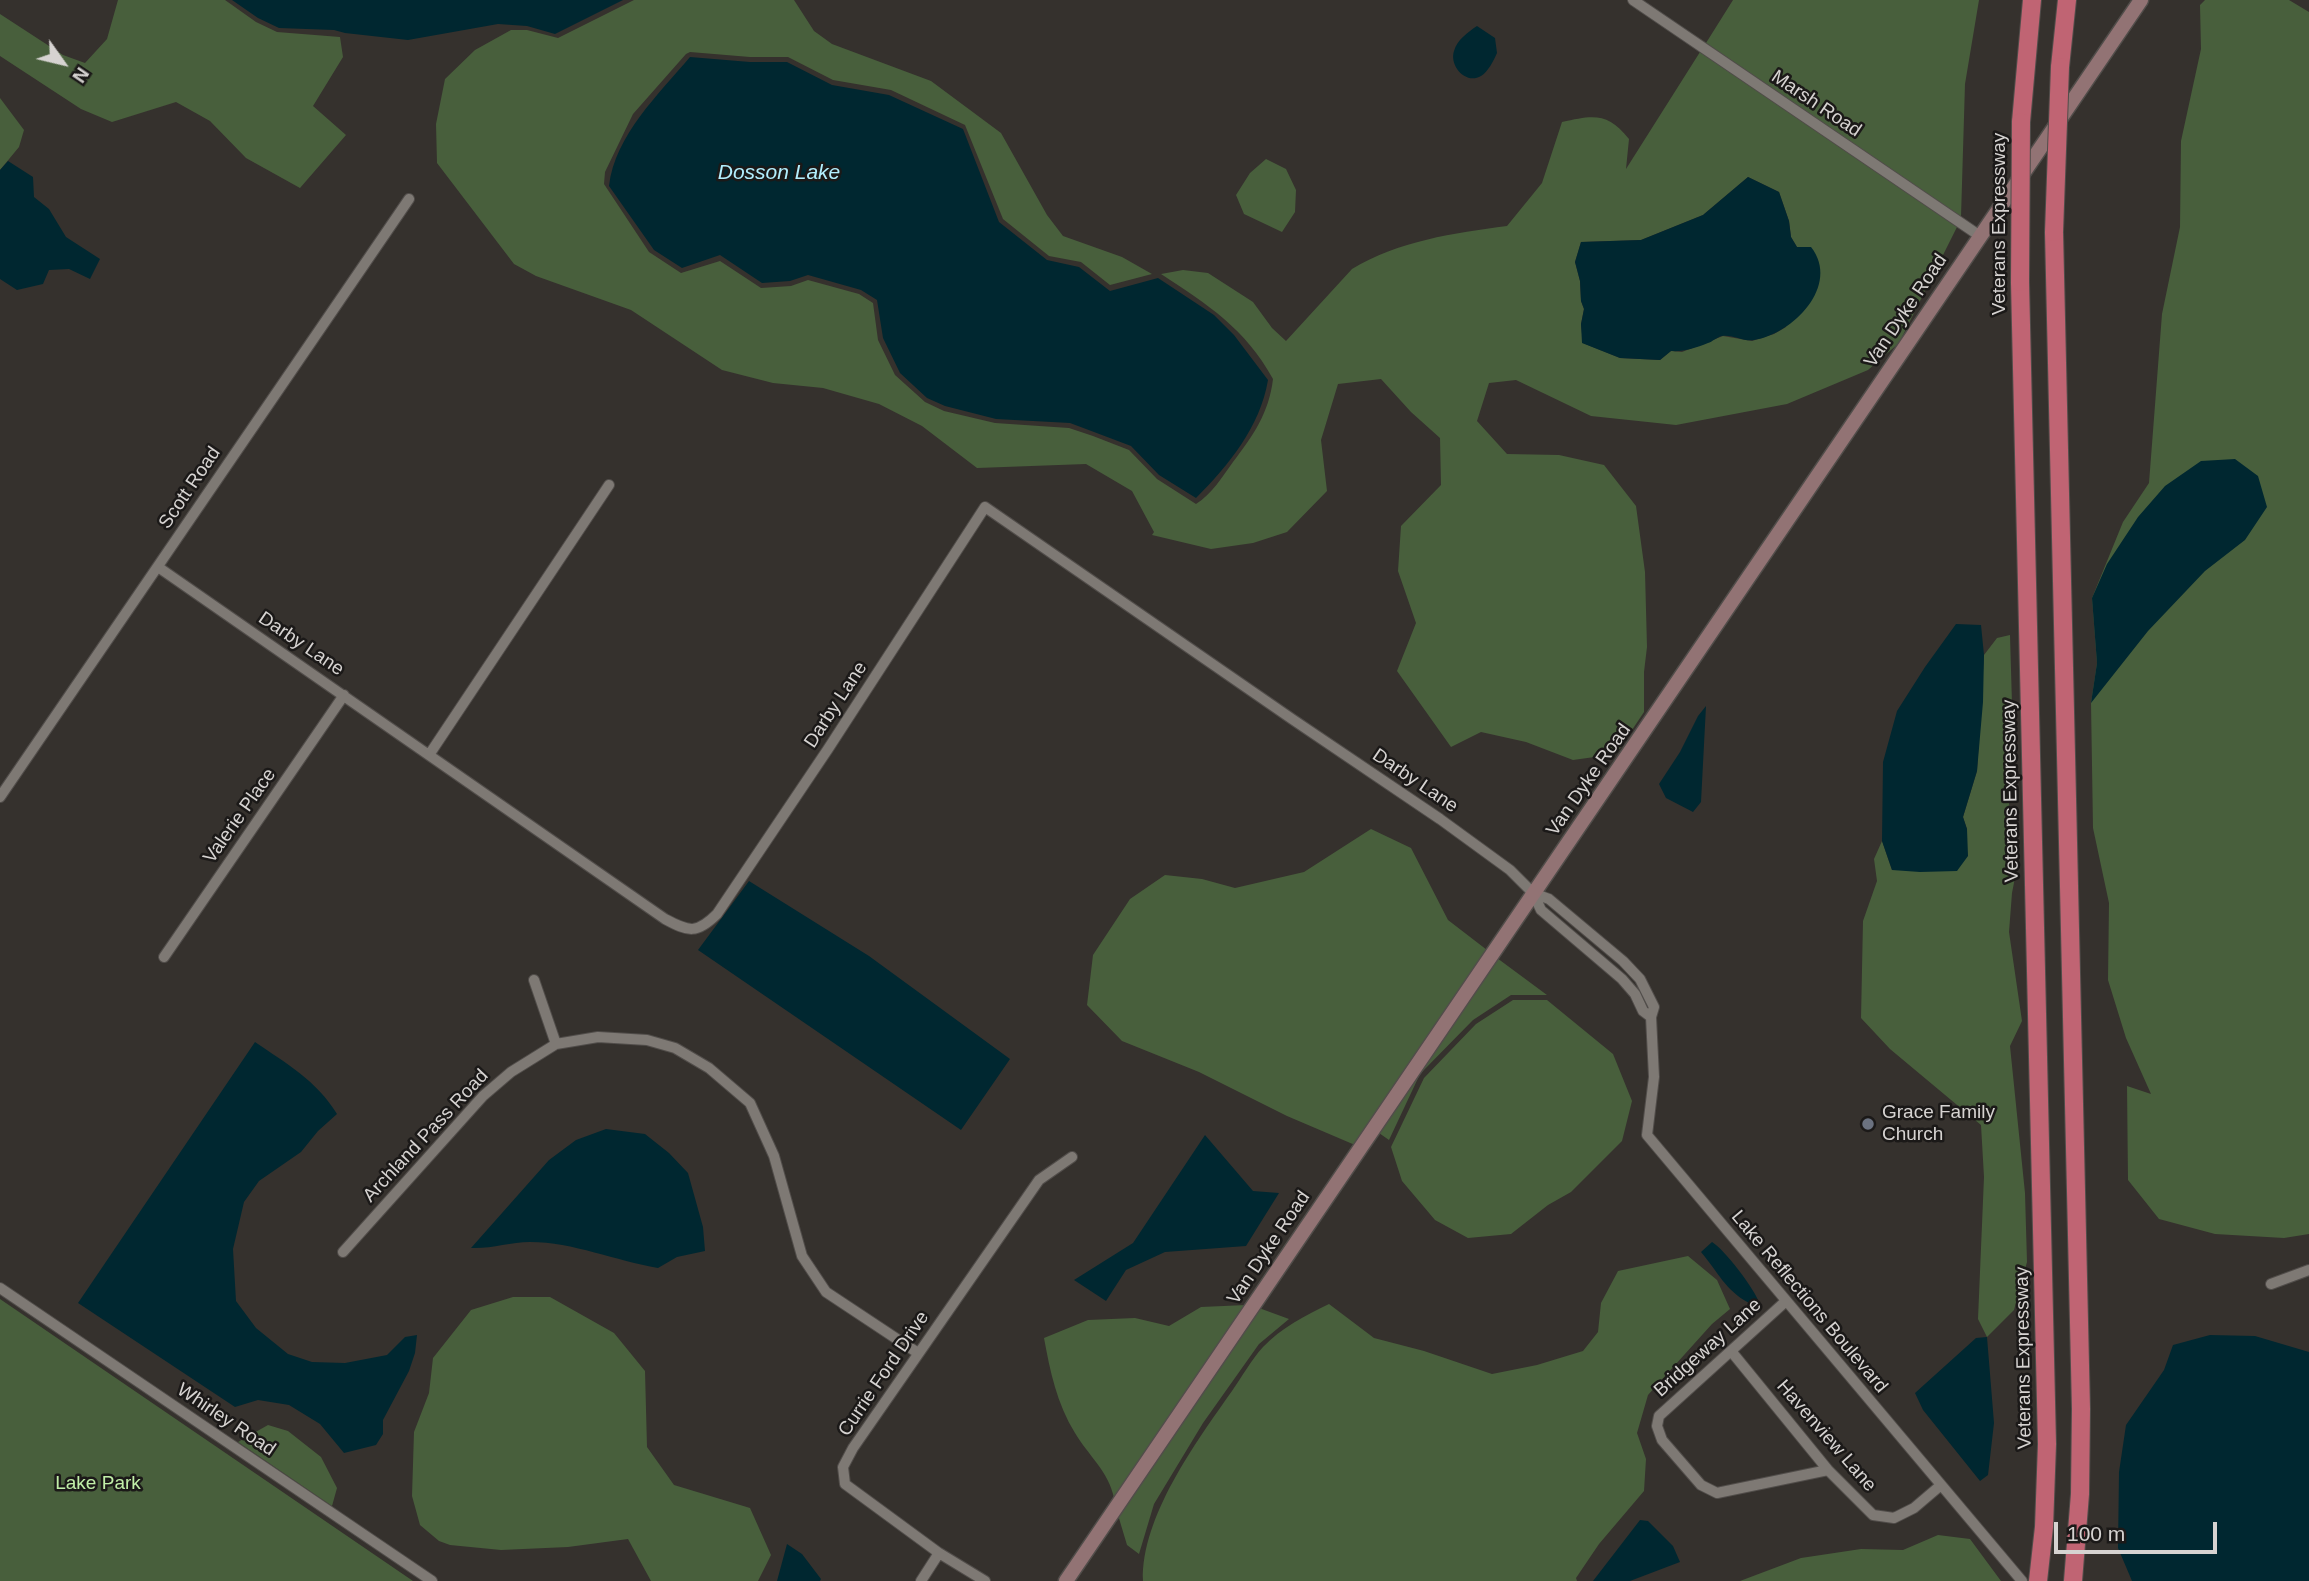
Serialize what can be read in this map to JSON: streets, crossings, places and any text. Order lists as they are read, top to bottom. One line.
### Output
{"streets":{"highway":["Veterans Expressway"],"main road":["Van Dyke Road"],"street":["Marsh Road","Scott Road","Darby Lane","Valerie Place","Archland Pass Road","Lake Reflections Boulevard","Bridgeway Lane","Currie Ford Drive","Whirley Road","Havenview Lane"]},"crossings":[["Marsh Road","Van Dyke Road"],["Van Dyke Road","Darby Lane"],["Van Dyke Road","Lake Reflections Boulevard"],["Scott Road","Darby Lane"],["Darby Lane","Valerie Place"],["Darby Lane","Lake Reflections Boulevard"],["Archland Pass Road","Currie Ford Drive"],["Lake Reflections Boulevard","Bridgeway Lane"],["Lake Reflections Boulevard","Havenview Lane"],["Bridgeway Lane","Havenview Lane"]],"water":["Dosson Lake"],"parks":["Lake Park"],"places":["Grace Family Church"],"scale_bar":"100 m","north":"bottom right"}
